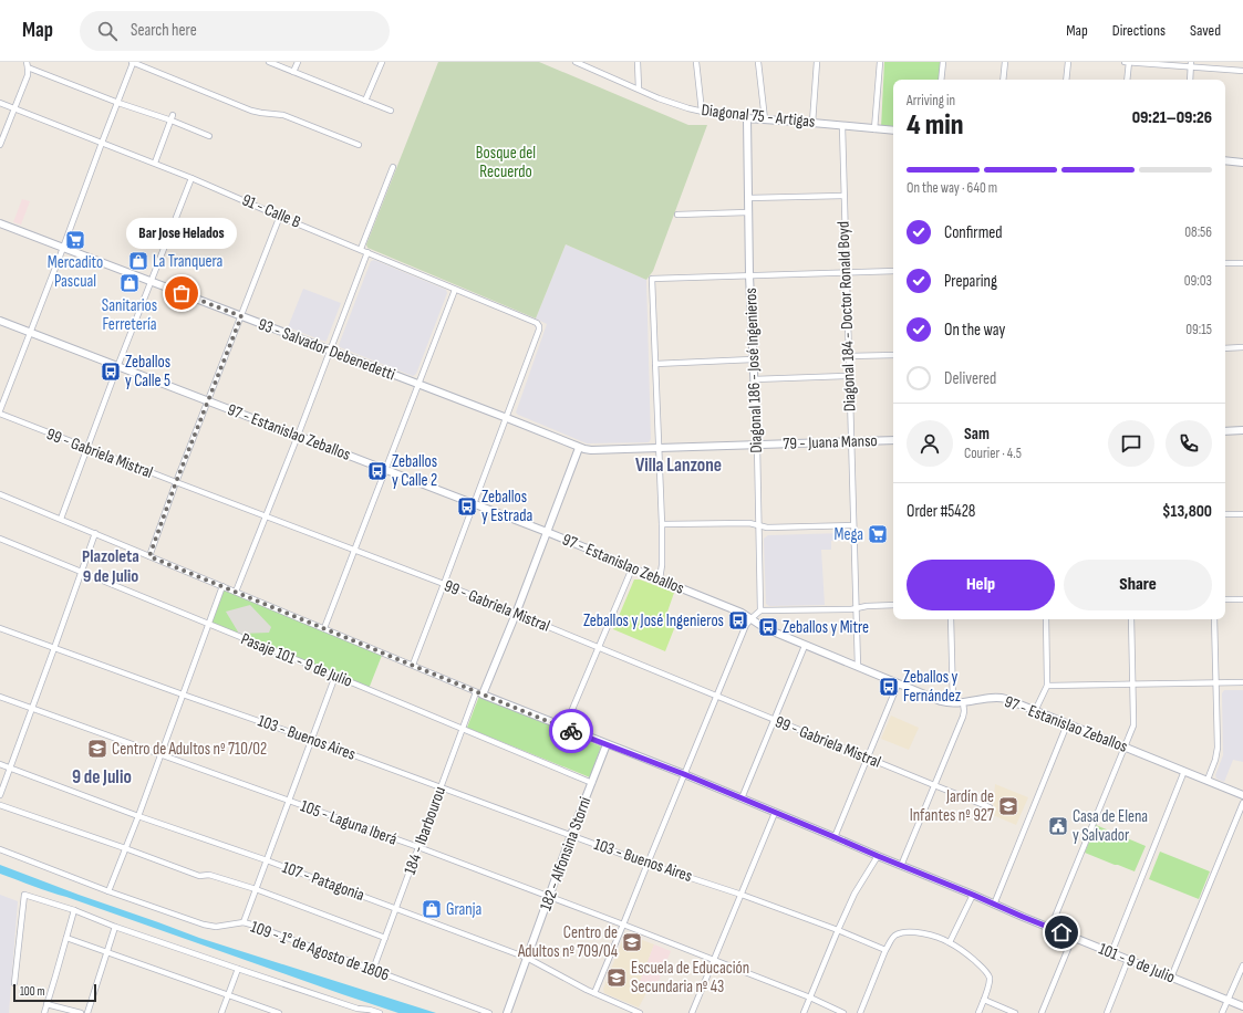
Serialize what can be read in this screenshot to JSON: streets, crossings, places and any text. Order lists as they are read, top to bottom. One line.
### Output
{"streets":{"street":["Diagonal 75 - Artigas","91 - Calle B","Diagonal 184 - Doctor Ronald Boyd","93 - Salvador Debenedetti","Diagonal 186 - José Ingenieros","97 - Estanislao Zeballos","79 - Juana Manso","99 - Gabriela Mistral","Pasaje 101 - 9 de Julio","103 - Buenos Aires","105 - Laguna Iberá","184 - Ibarbourou","182 - Alfonsina Storni","107 - Patagonia","109 - 1° de Agosto de 1806","101 - 9 de Julio"]},"crossings":[["Diagonal 75 - Artigas","Diagonal 184 - Doctor Ronald Boyd"],["Diagonal 75 - Artigas","Diagonal 186 - José Ingenieros"],["91 - Calle B","93 - Salvador Debenedetti"],["Diagonal 184 - Doctor Ronald Boyd","97 - Estanislao Zeballos"],["Diagonal 184 - Doctor Ronald Boyd","79 - Juana Manso"],["93 - Salvador Debenedetti","79 - Juana Manso"],["93 - Salvador Debenedetti","184 - Ibarbourou"],["Diagonal 186 - José Ingenieros","79 - Juana Manso"],["97 - Estanislao Zeballos","184 - Ibarbourou"],["79 - Juana Manso","184 - Ibarbourou"],["99 - Gabriela Mistral","184 - Ibarbourou"],["Pasaje 101 - 9 de Julio","184 - Ibarbourou"],["Pasaje 101 - 9 de Julio","182 - Alfonsina Storni"],["103 - Buenos Aires","184 - Ibarbourou"],["103 - Buenos Aires","182 - Alfonsina Storni"],["105 - Laguna Iberá","184 - Ibarbourou"],["105 - Laguna Iberá","182 - Alfonsina Storni"],["184 - Ibarbourou","107 - Patagonia"],["184 - Ibarbourou","109 - 1° de Agosto de 1806"],["184 - Ibarbourou","101 - 9 de Julio"],["182 - Alfonsina Storni","107 - Patagonia"],["182 - Alfonsina Storni","101 - 9 de Julio"]],"districts":["Villa Lanzone","Plazoleta 9 de Julio","9 de Julio"],"parks":["Bosque del Recuerdo"],"places":{"supermarket":["Mercadito Pascual","Mega"],"shop":["La Tranquera","Sanitarios Ferretería","Granja"],"other":["Bar Jose Helados"],"bus stop":["Zeballos y Calle 5","Zeballos y Calle 2","Zeballos y Estrada","Zeballos y José Ingenieros","Zeballos y Mitre","Zeballos y Fernández"],"school or university":["Centro de Adultos nº 710/02","Jardín de Infantes nº 927","Centro de Adultos nº 709/04","Escuela de Educación Secundaria nº 43"],"public building":["Casa de Elena y Salvador"]},"scale_bar":"100 m","page":{"header":"Map","search":"Search here","nav":["Map","Directions","Saved"],"heading":["4 min","Arriving in","09:21–09:26"],"panel":["Sam","Courier · 4.5","Order #5428","$13,800"],"bar":"On the way · 640 m","list":[["Confirmed","08:56"],["Preparing","09:03"],["On the way","09:15"],"Delivered"],"bubble":"Bar Jose Helados","buttons":["Help","Share"],"scale":"100 m"}}
